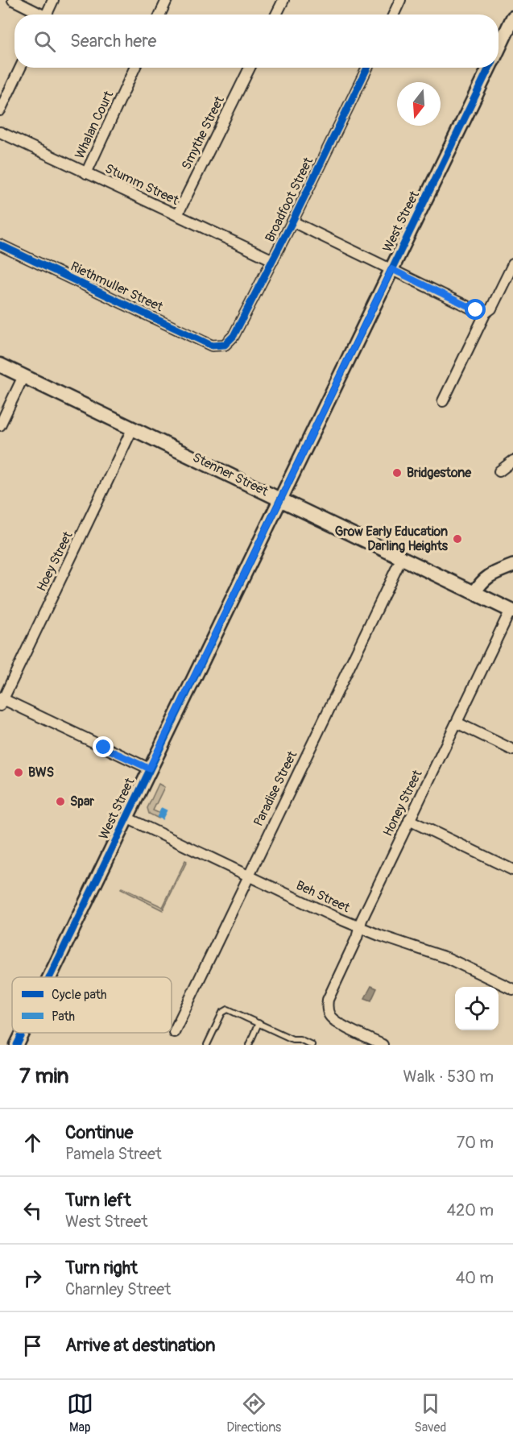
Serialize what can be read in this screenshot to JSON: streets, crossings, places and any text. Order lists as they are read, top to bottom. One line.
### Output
{"streets":{"main road":["West Street","Stenner Street"],"street":["Whalan Court","Smythe Street","Stumm Street","Broadfoot Street","Riethmuller Street","Hoey Street","Paradise Street","Honey Street","Beh Street"]},"crossings":[["Whalan Court","Stumm Street"],["Smythe Street","Stumm Street"],["Stumm Street","Broadfoot Street"],["Broadfoot Street","Riethmuller Street"],["West Street","Stenner Street"],["West Street","Beh Street"],["Stenner Street","Hoey Street"],["Stenner Street","Paradise Street"],["Stenner Street","Honey Street"],["Paradise Street","Beh Street"],["Honey Street","Beh Street"]],"places":["Bridgestone","Grow Early Education Darling Heights","BWS","Spar"],"legend":["Cycle path","Path"],"north":"bottom","page":{"search":"Search here","heading":["7 min","Walk · 530 m"],"list":[["Continue","Pamela Street","70 m"],["Turn left","West Street","420 m"],["Turn right","Charnley Street","40 m"],"Arrive at destination"],"nav":["Map","Directions","Saved"]}}
